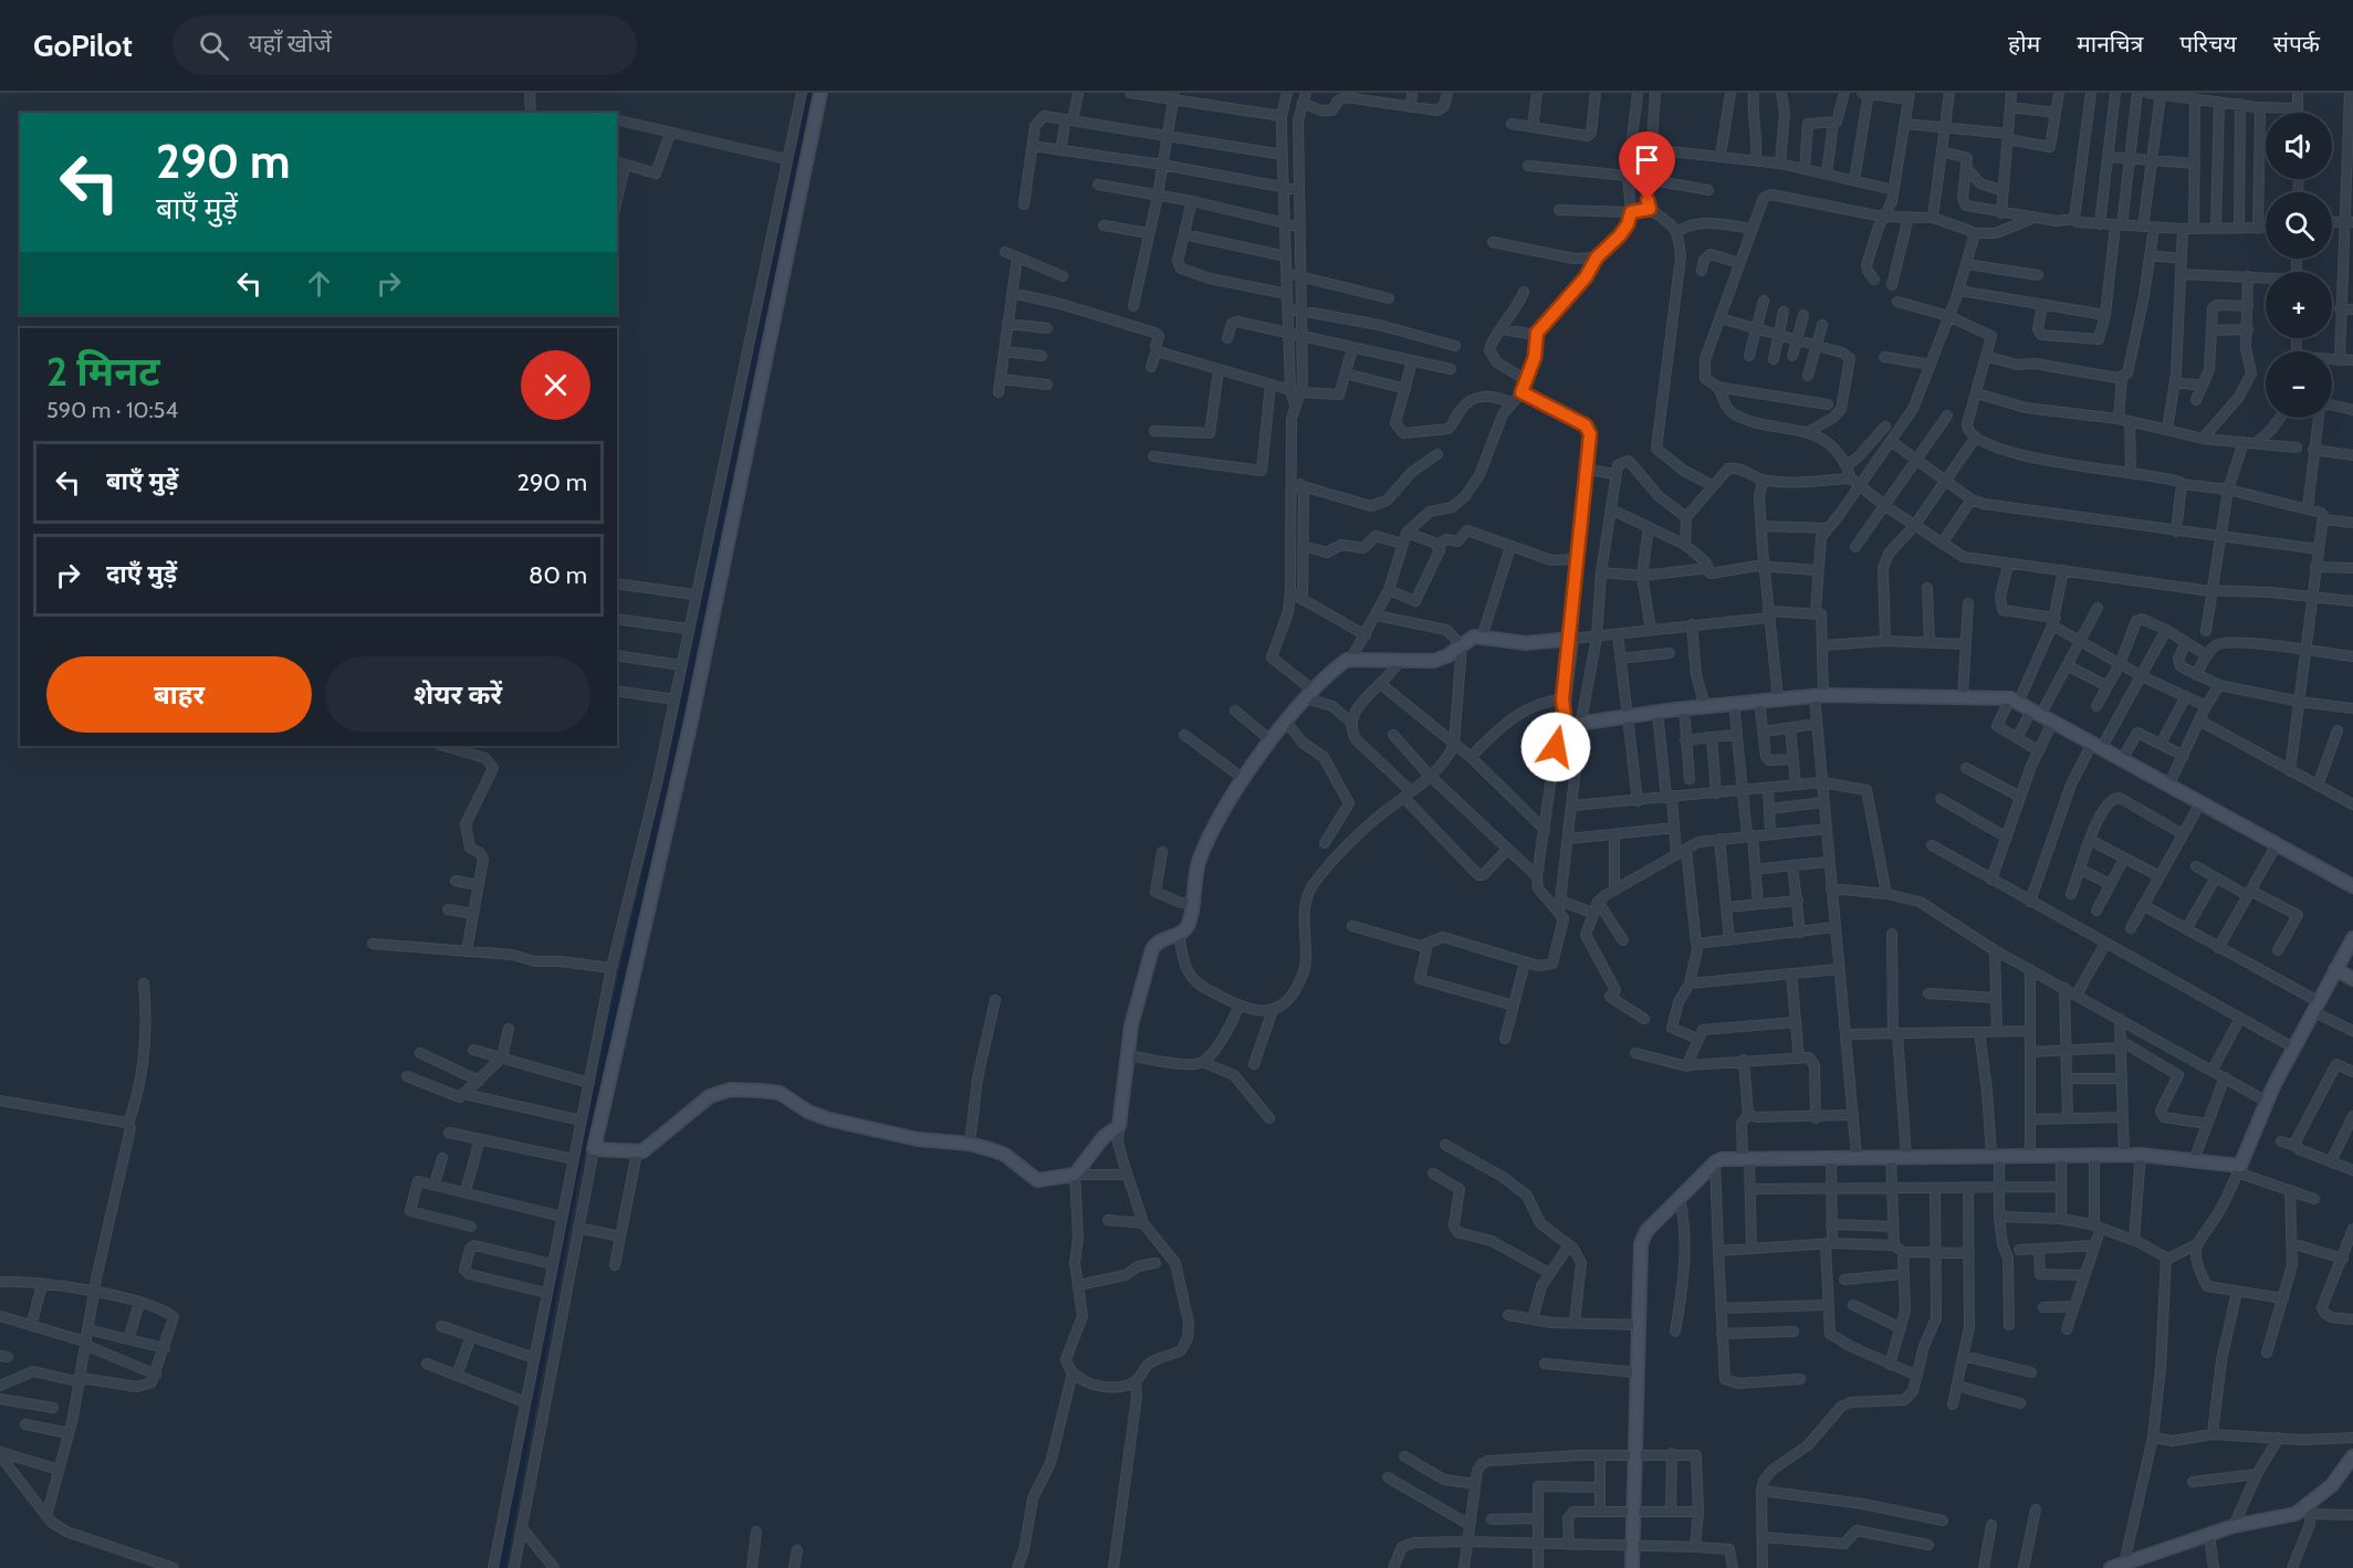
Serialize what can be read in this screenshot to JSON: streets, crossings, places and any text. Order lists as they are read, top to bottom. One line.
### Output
{"page":{"header":"GoPilot","search":"यहाँ खोजें","nav":["होम","मानचित्र","परिचय","संपर्क"],"map_buttons":["+","−"],"turn":["290 m","बाएँ मुड़ें"],"heading":["2 मिनट","590 m · 10:54"],"list":[{"name":"बाएँ मुड़ें","value":"290 m"},{"name":"दाएँ मुड़ें","value":"80 m"}],"buttons":["बाहर","शेयर करें"]}}
